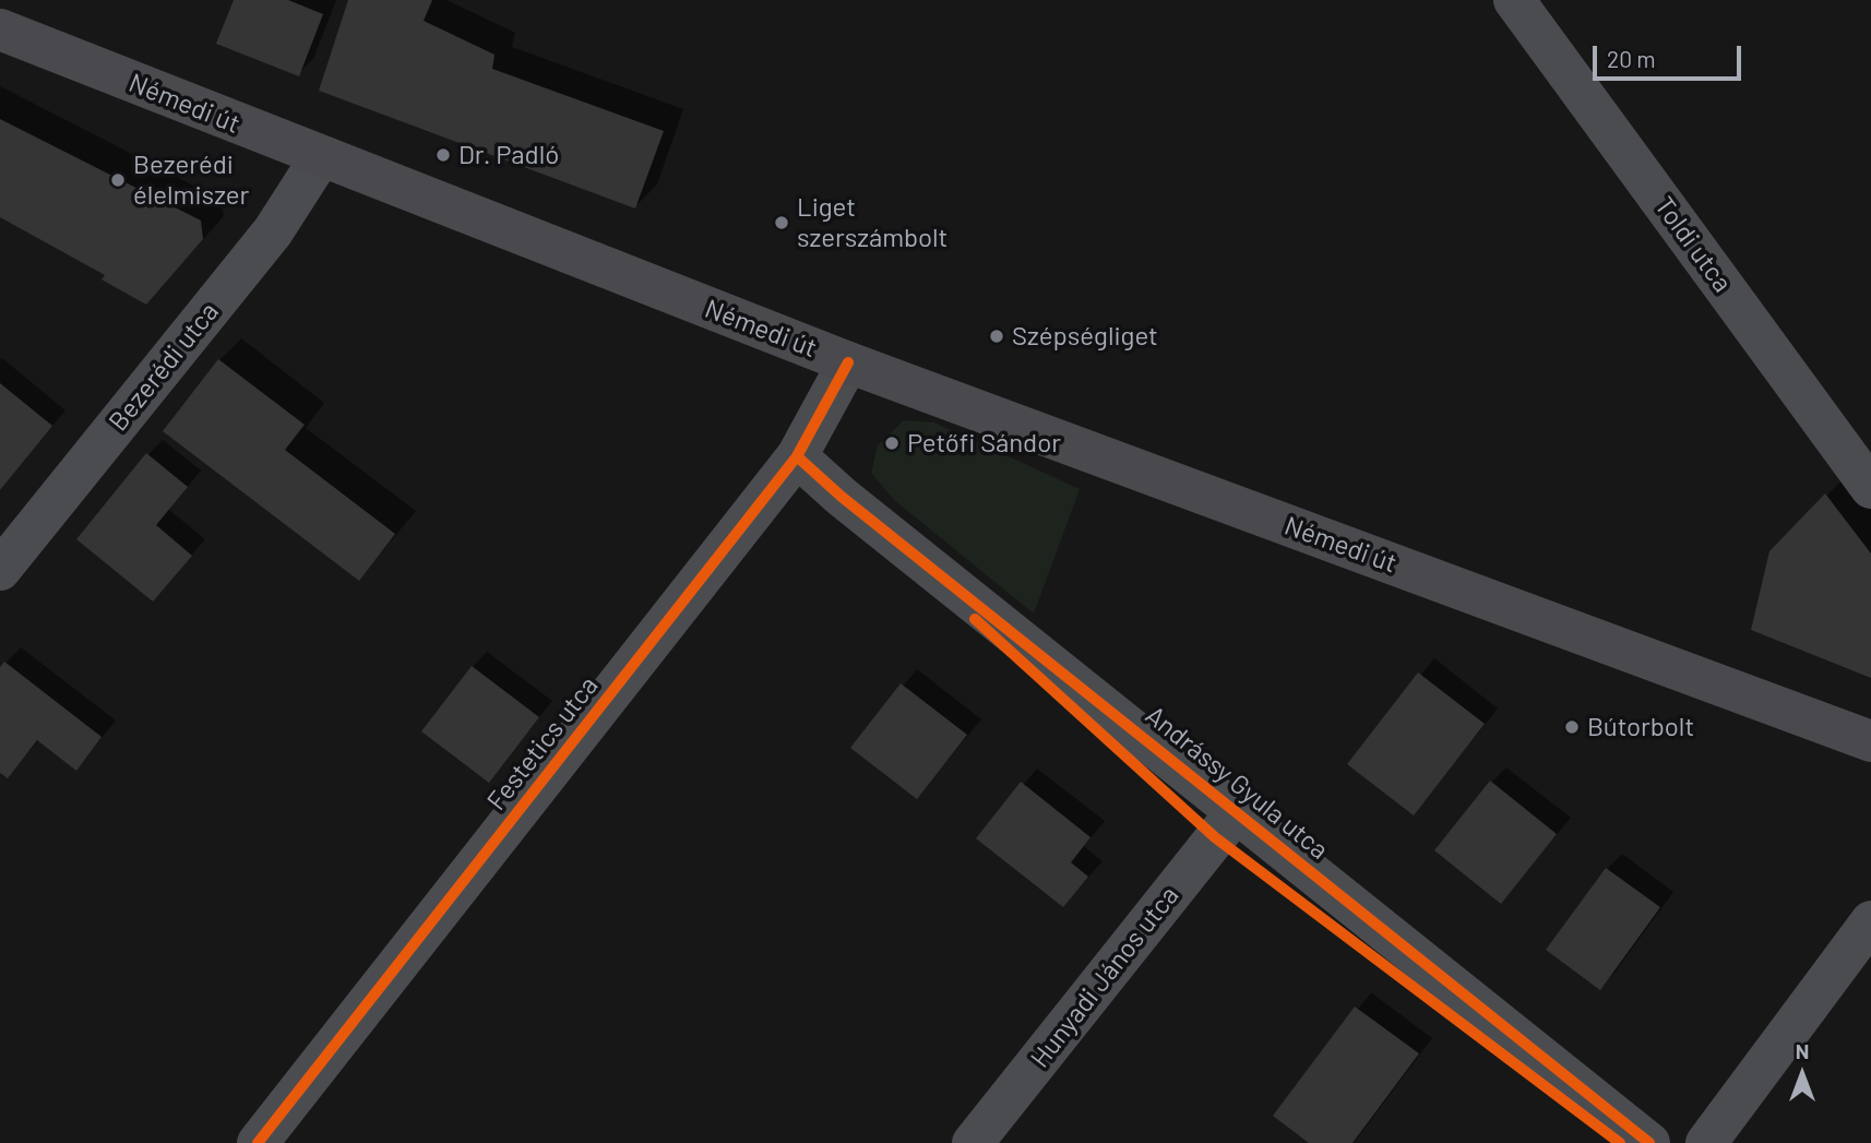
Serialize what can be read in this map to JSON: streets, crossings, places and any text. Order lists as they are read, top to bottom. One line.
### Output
{"streets":{"main road":["Némedi út"],"street":["Toldi utca","Bezerédi utca","Festetics utca","Andrássy Gyula utca","Hunyadi János utca"]},"crossings":[["Némedi út","Bezerédi utca"],["Némedi út","Festetics utca"],["Festetics utca","Andrássy Gyula utca"],["Andrássy Gyula utca","Hunyadi János utca"]],"places":["Dr. Padló","Bezerédi élelmiszer","Liget szerszámbolt","Szépségliget","Petőfi Sándor","Bútorbolt"],"scale_bar":"20 m","north":"top"}
